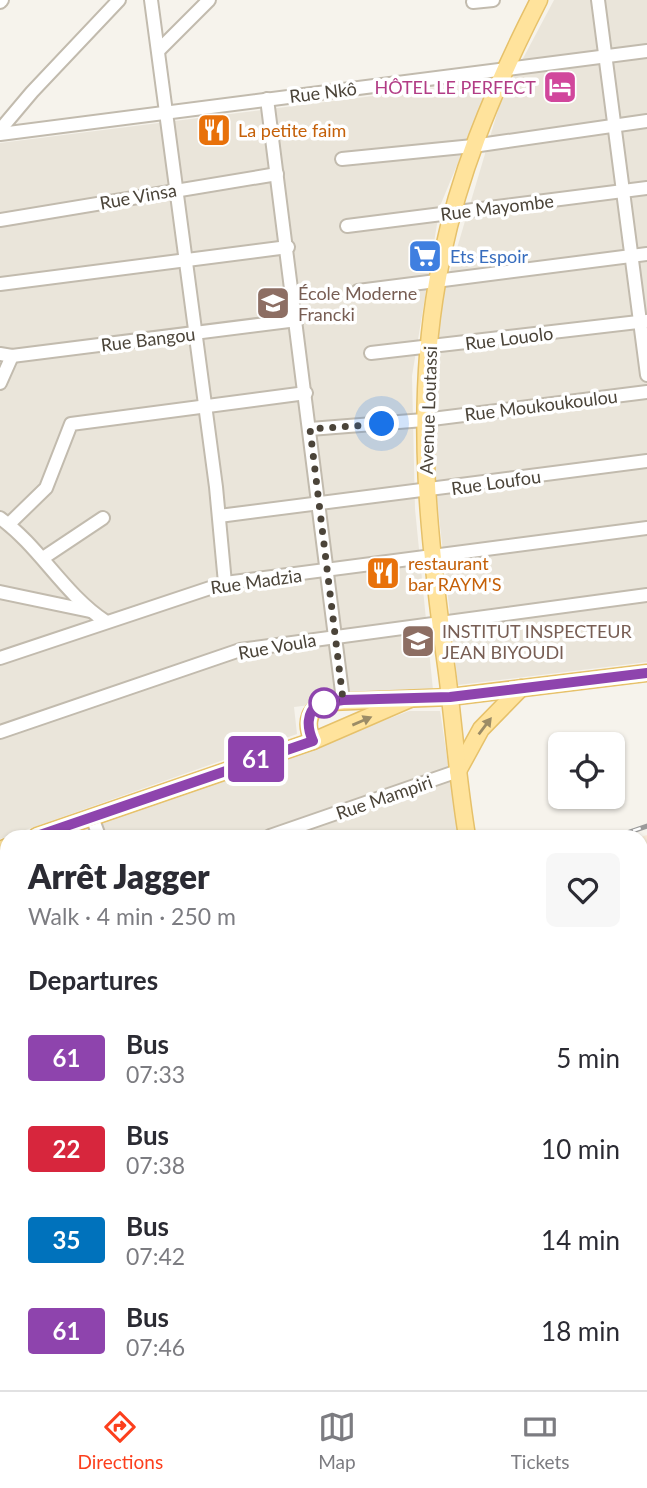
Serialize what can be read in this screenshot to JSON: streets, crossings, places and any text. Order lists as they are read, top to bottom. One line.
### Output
{"streets":{"main road":["Avenue Loutassi"],"street":["Rue Nkô","Rue Vinsa","Rue Mayombe","Rue Louolo","Rue Bangou","Rue Moukoukoulou","Rue Loufou","Rue Madzia","Rue Voula","Rue Mampiri"]},"crossings":[["Rue Nkô","Avenue Loutassi"],["Rue Mayombe","Avenue Loutassi"],["Rue Louolo","Avenue Loutassi"],["Rue Moukoukoulou","Avenue Loutassi"],["Avenue Loutassi","Rue Loufou"],["Avenue Loutassi","Rue Madzia"],["Avenue Loutassi","Rue Voula"],["Avenue Loutassi","Rue Mampiri"]],"places":{"hotel":["HÔTEL LE PERFECT"],"restaurant":["La petite faim","restaurant bar RAYM'S"],"supermarket":["Ets Espoir"],"school or university":["École Moderne Francki","INSTITUT INSPECTEUR JEAN BIYOUDI"]},"lines":["bus line 61"],"page":{"on_map":"61","heading":[["Arrêt Jagger","Walk · 4 min · 250 m"],"Departures"],"list":[{"mark":"61","name":"Bus","note":"07:33","value":"5 min"},{"mark":"22","name":"Bus","note":"07:38","value":"10 min"},{"mark":"35","name":"Bus","note":"07:42","value":"14 min"},{"mark":"61","name":"Bus","note":"07:46","value":"18 min"}],"tabs":["Directions","Map","Tickets"]}}
